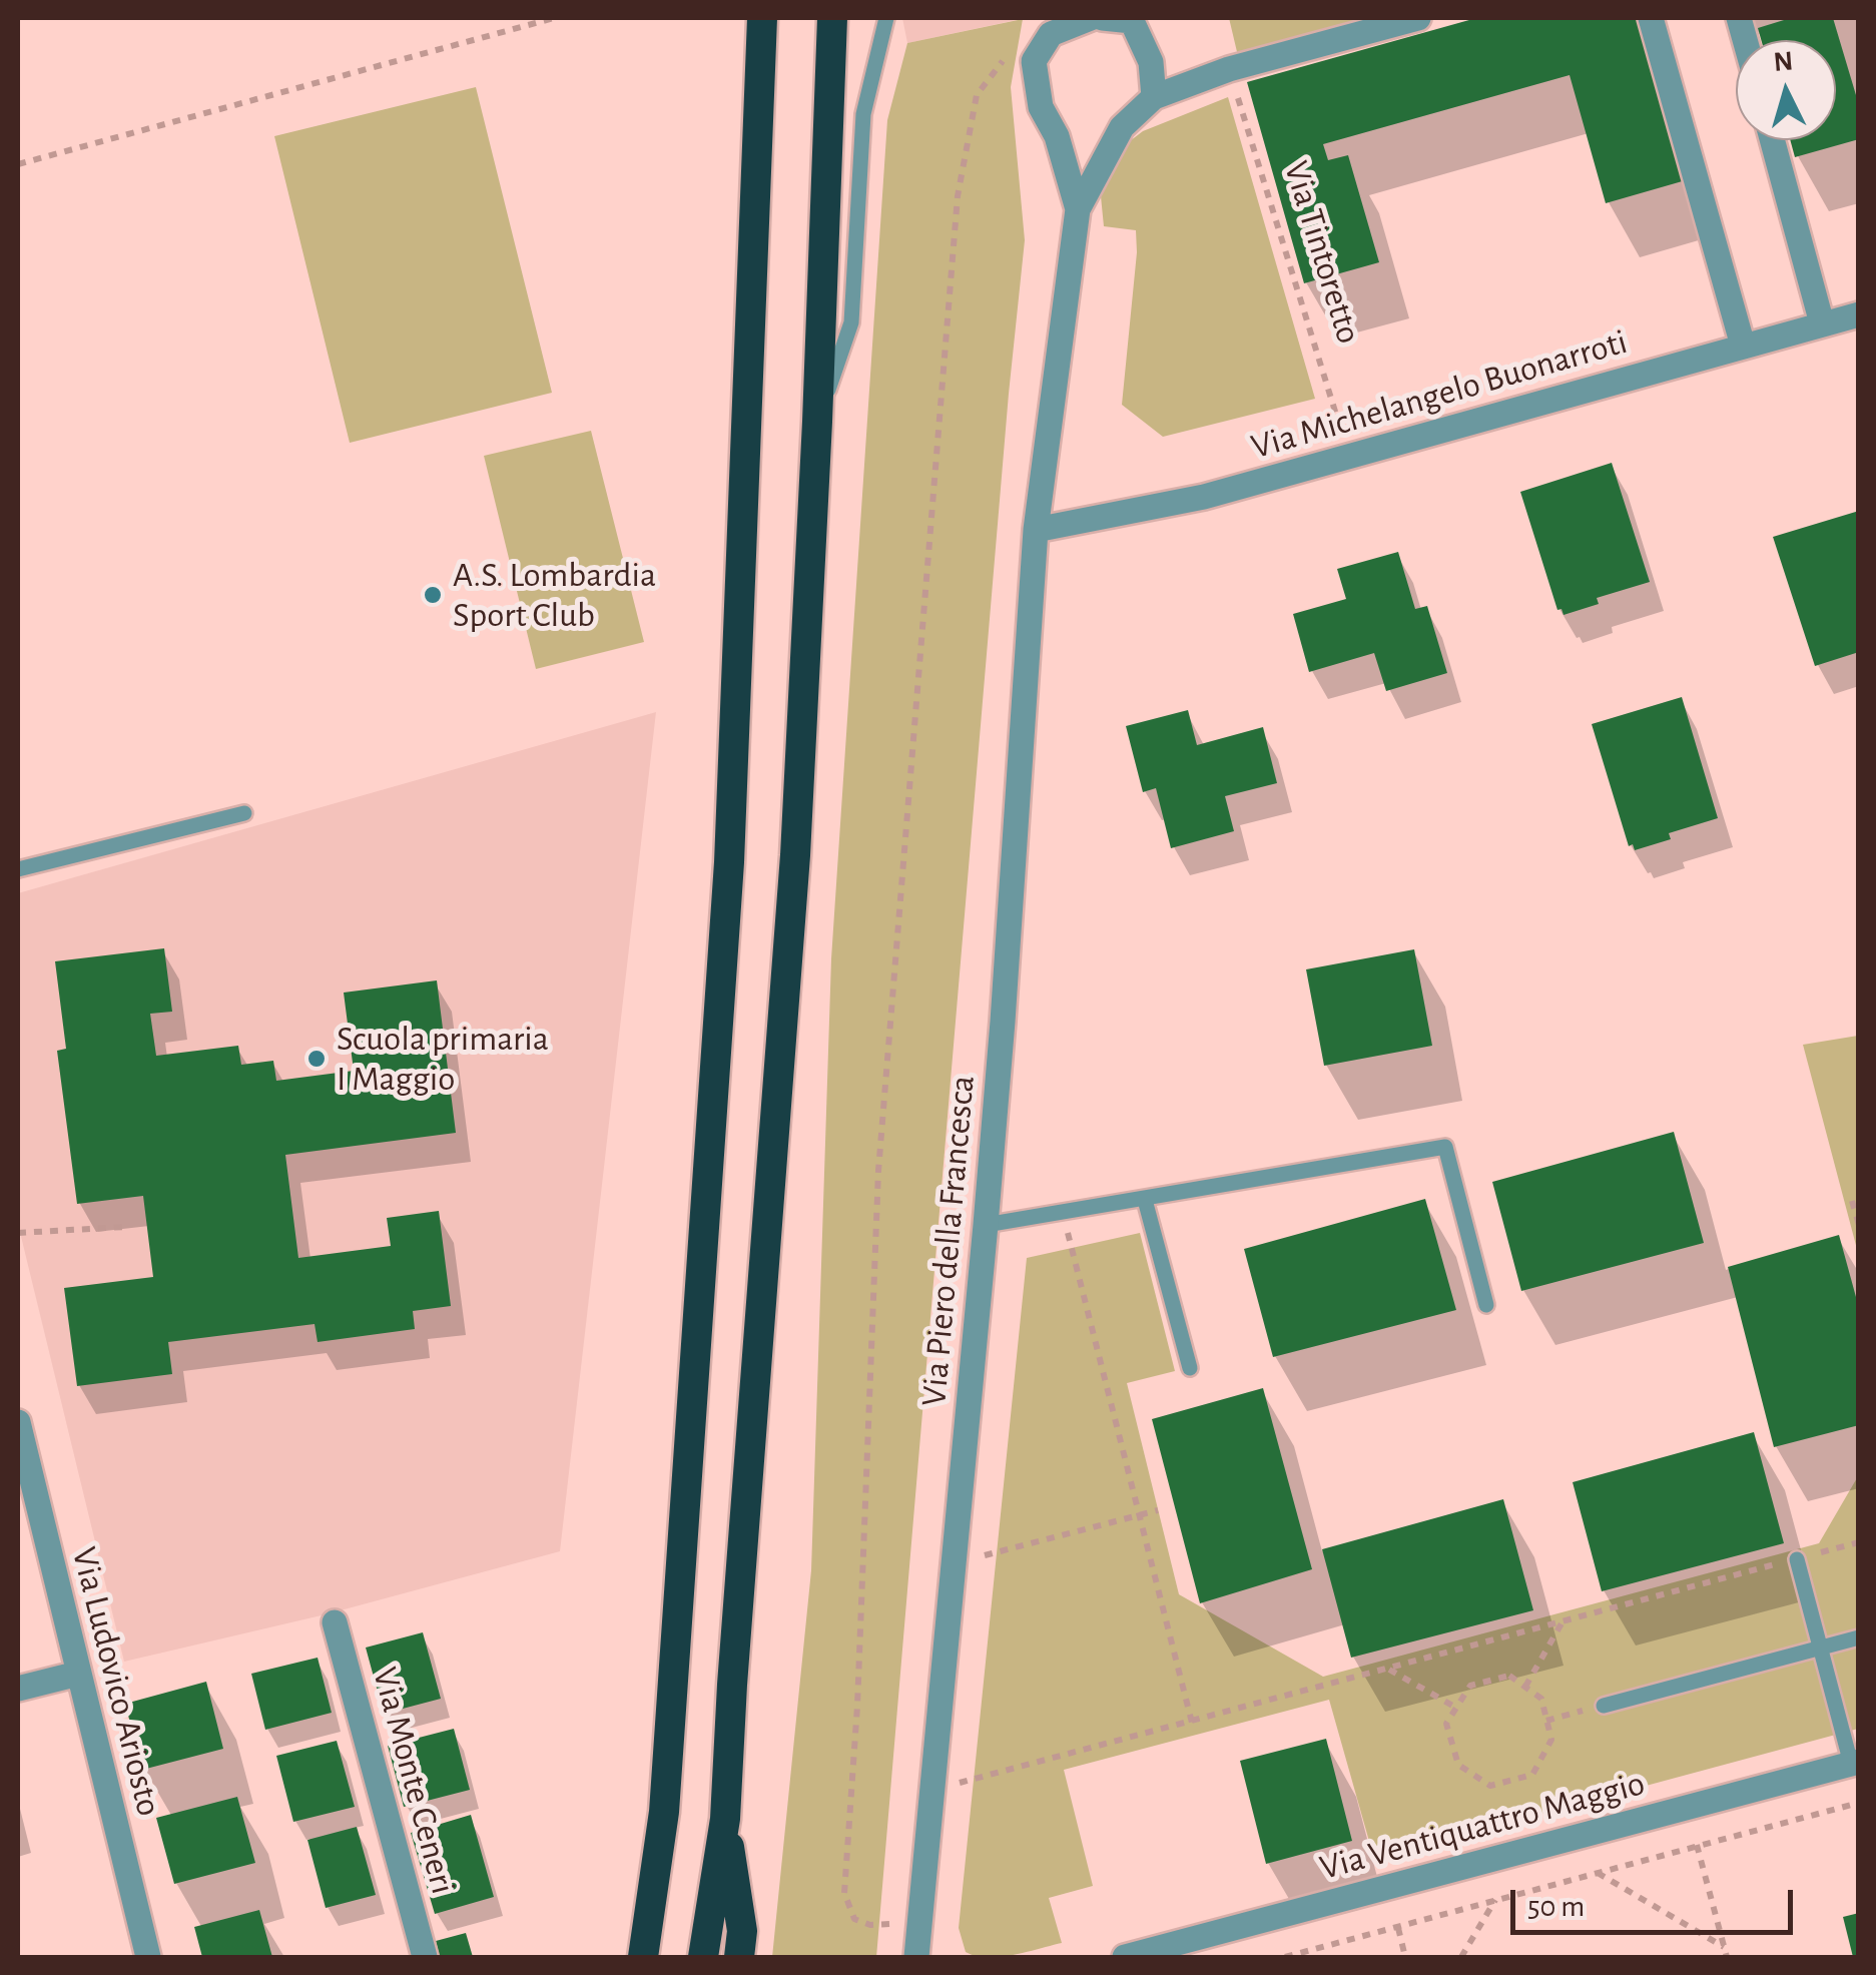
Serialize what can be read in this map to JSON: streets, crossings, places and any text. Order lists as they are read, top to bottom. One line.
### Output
{"streets":{"street":["Via Michelangelo Buonarroti","Via Piero della Francesca","Via Ludovico Ariosto","Via Monte Ceneri","Via Ventiquattro Maggio"],"path":["Via Tintoretto"]},"crossings":[["Via Tintoretto","Via Michelangelo Buonarroti"],["Via Michelangelo Buonarroti","Via Piero della Francesca"]],"places":["A.S. Lombardia Sport Club","Scuola primaria I Maggio"],"scale_bar":"50 m","north":"top"}
